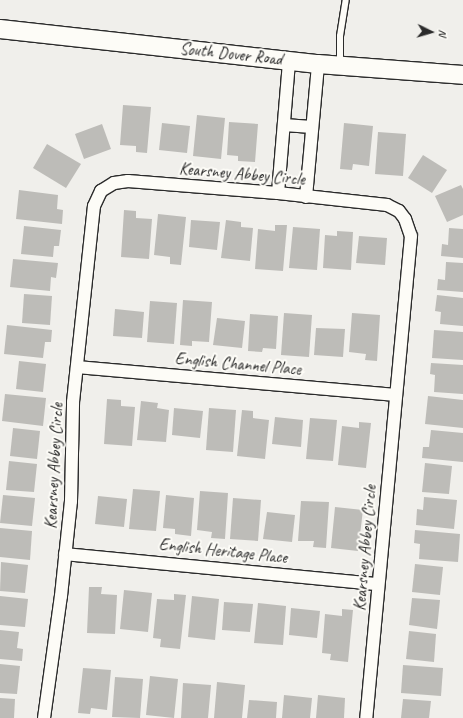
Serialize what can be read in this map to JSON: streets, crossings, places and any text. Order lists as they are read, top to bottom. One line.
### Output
{"streets":{"street":["South Dover Road","Kearsney Abbey Circle","English Channel Place","English Heritage Place"]},"crossings":[["Kearsney Abbey Circle","English Channel Place"],["Kearsney Abbey Circle","English Heritage Place"]],"north":"right"}
